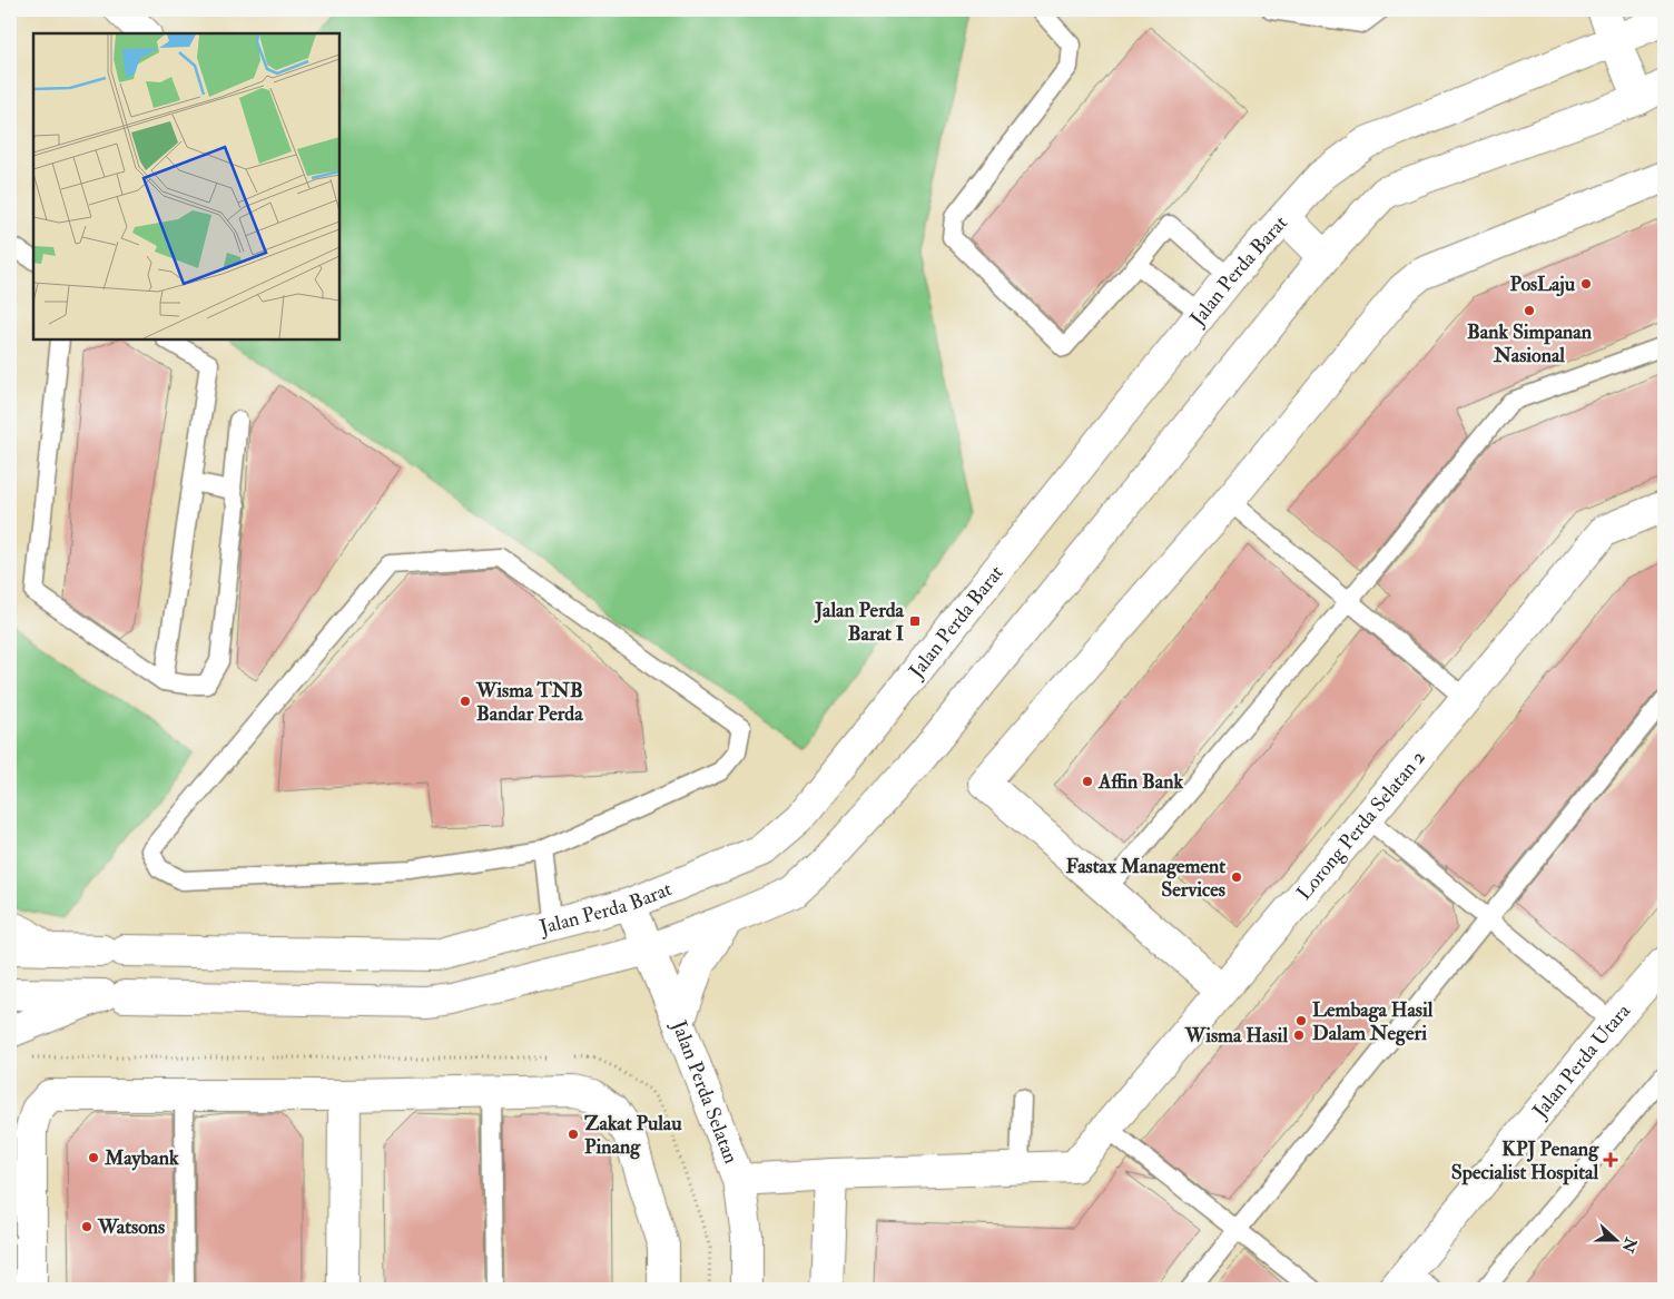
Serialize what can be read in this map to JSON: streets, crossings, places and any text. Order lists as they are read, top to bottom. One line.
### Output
{"streets":{"street":["Jalan Perda Barat","Lorong Perda Selatan 2","Jalan Perda Utara","Jalan Perda Selatan"]},"crossings":[["Jalan Perda Barat","Jalan Perda Selatan"]],"places":{"other":["PosLaju","Bank Simpanan Nasional","Wisma TNB Bandar Perda","Affin Bank","Fastax Management Services","Lembaga Hasil Dalam Negeri","Wisma Hasil","Zakat Pulau Pinang","Maybank","Watsons"],"transit":["Jalan Perda Barat I"],"health":["KPJ Penang Specialist Hospital"]},"north":"right"}
